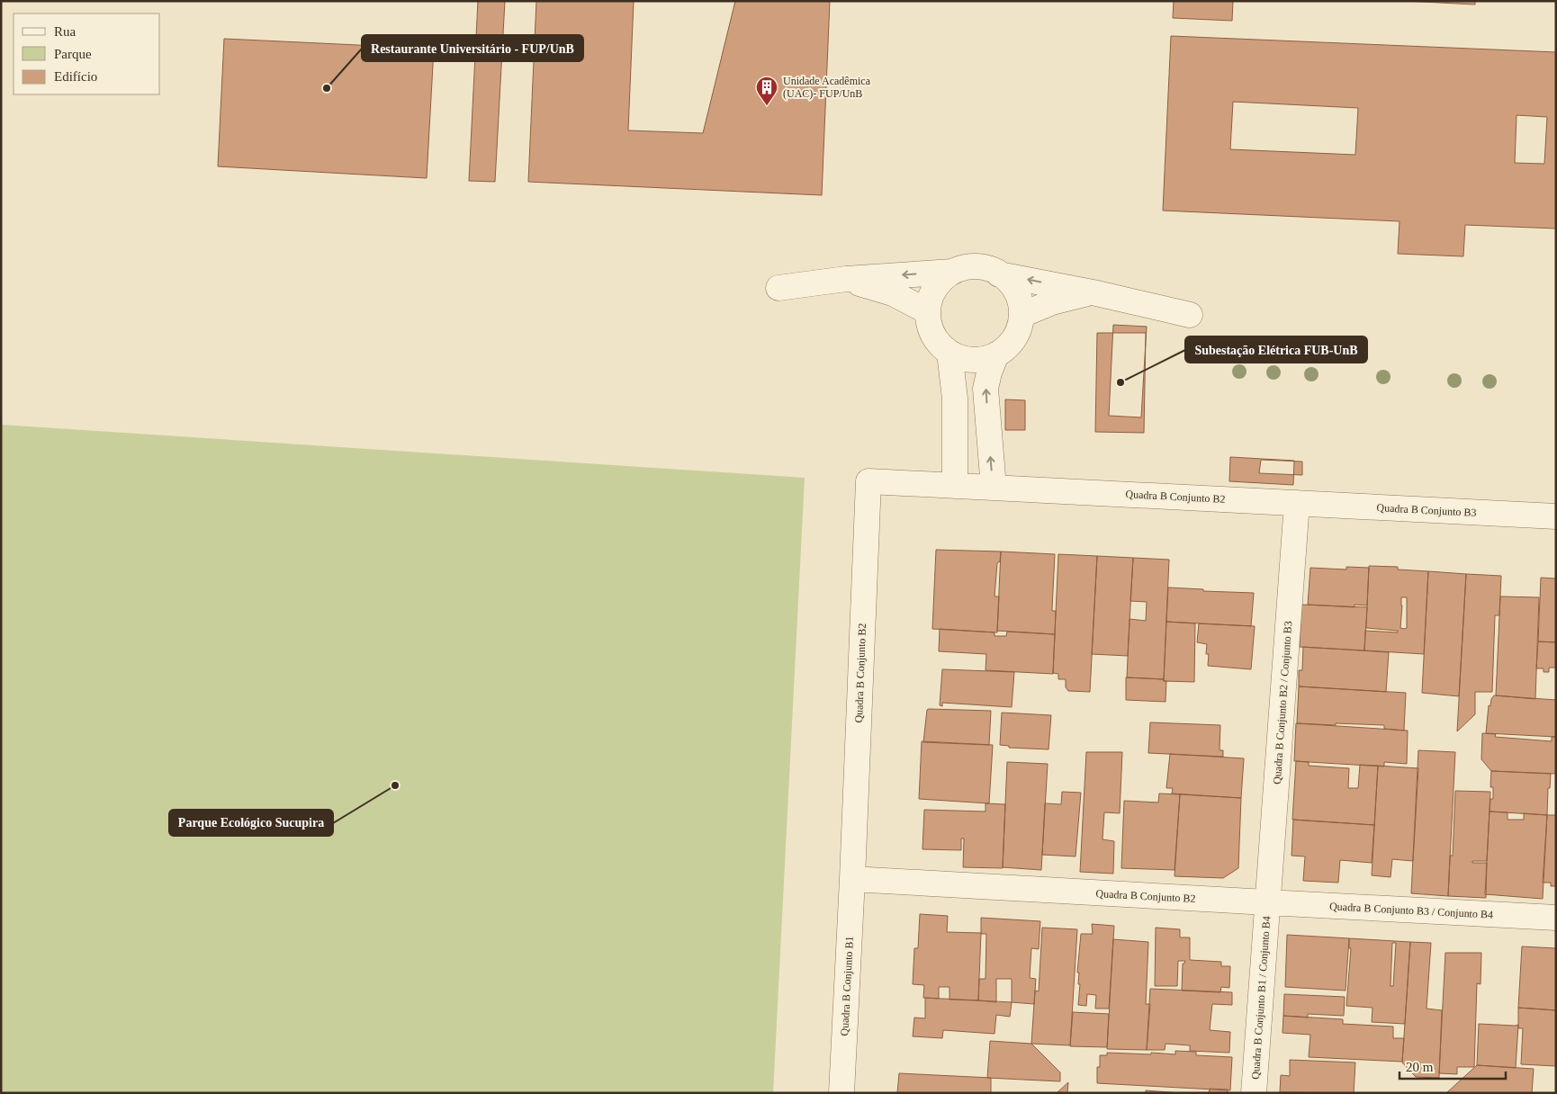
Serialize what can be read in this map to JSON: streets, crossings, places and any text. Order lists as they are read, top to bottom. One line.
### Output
{"streets":{"street":["Quadra B Conjunto B2","Quadra B Conjunto B3","Quadra B Conjunto B2 / Conjunto B3","Quadra B Conjunto B3 / Conjunto B4","Quadra B Conjunto B1","Quadra B Conjunto B1 / Conjunto B4"]},"crossings":[["Quadra B Conjunto B2","Quadra B Conjunto B3"],["Quadra B Conjunto B2","Quadra B Conjunto B2 / Conjunto B3"],["Quadra B Conjunto B2","Quadra B Conjunto B3 / Conjunto B4"],["Quadra B Conjunto B2","Quadra B Conjunto B1"],["Quadra B Conjunto B2","Quadra B Conjunto B1 / Conjunto B4"],["Quadra B Conjunto B3","Quadra B Conjunto B2 / Conjunto B3"],["Quadra B Conjunto B2 / Conjunto B3","Quadra B Conjunto B3 / Conjunto B4"],["Quadra B Conjunto B2 / Conjunto B3","Quadra B Conjunto B1 / Conjunto B4"],["Quadra B Conjunto B3 / Conjunto B4","Quadra B Conjunto B1 / Conjunto B4"]],"places":{"other":["Restaurante Universitário - FUP/UnB","Subestação Elétrica FUB-UnB","Parque Ecológico Sucupira"],"building":["Unidade Acadêmica (UAC)- FUP/UnB"]},"legend":["Rua","Parque","Edifício"],"scale_bar":"20 m"}
